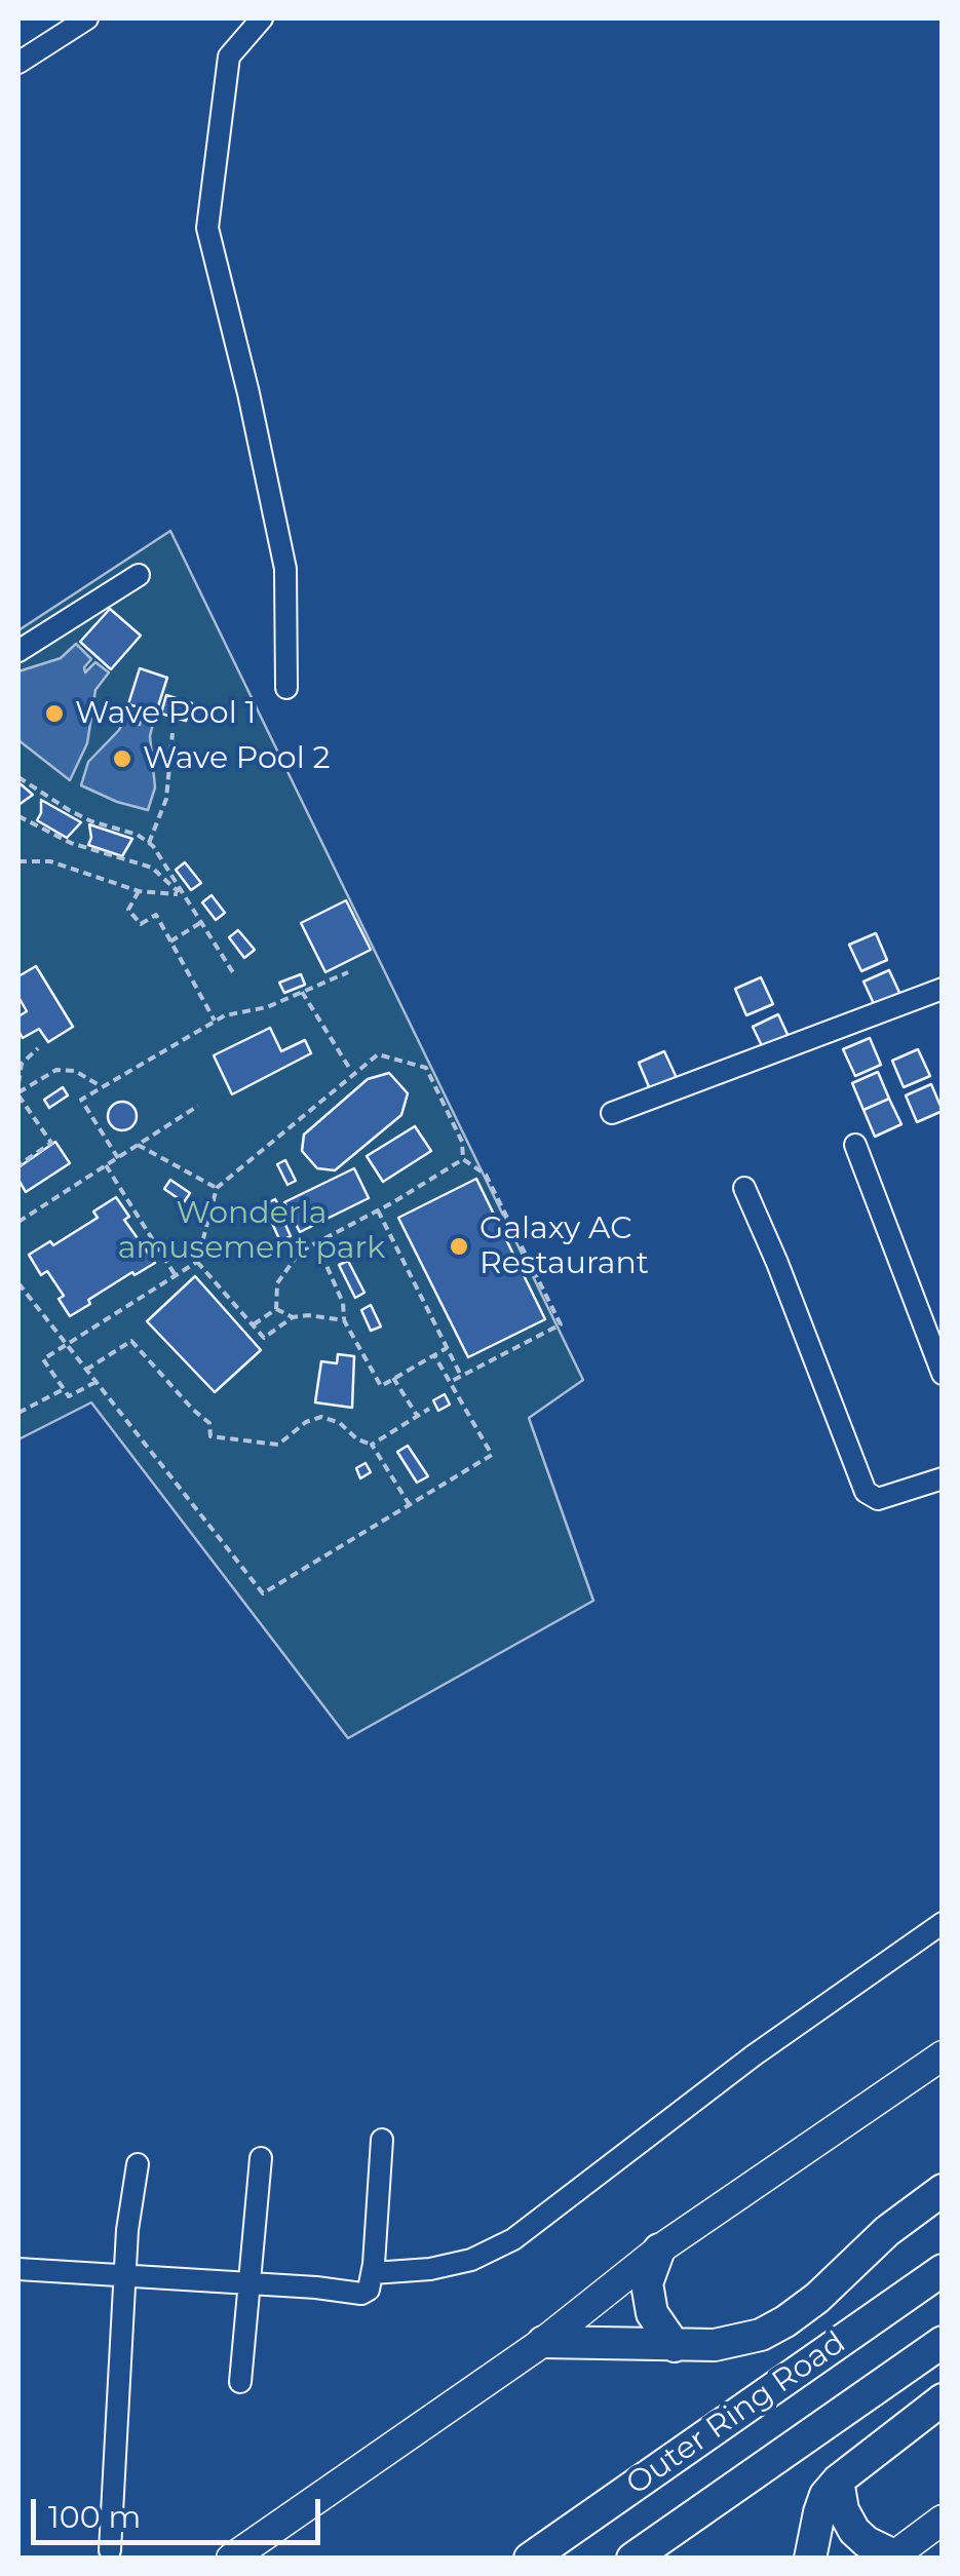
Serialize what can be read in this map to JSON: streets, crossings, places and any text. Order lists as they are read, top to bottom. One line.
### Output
{"streets":{"highway":["Outer Ring Road"]},"parks":["Wonderla amusement park"],"places":["Wave Pool 1","Wave Pool 2","Galaxy AC Restaurant"],"scale_bar":"100 m"}
